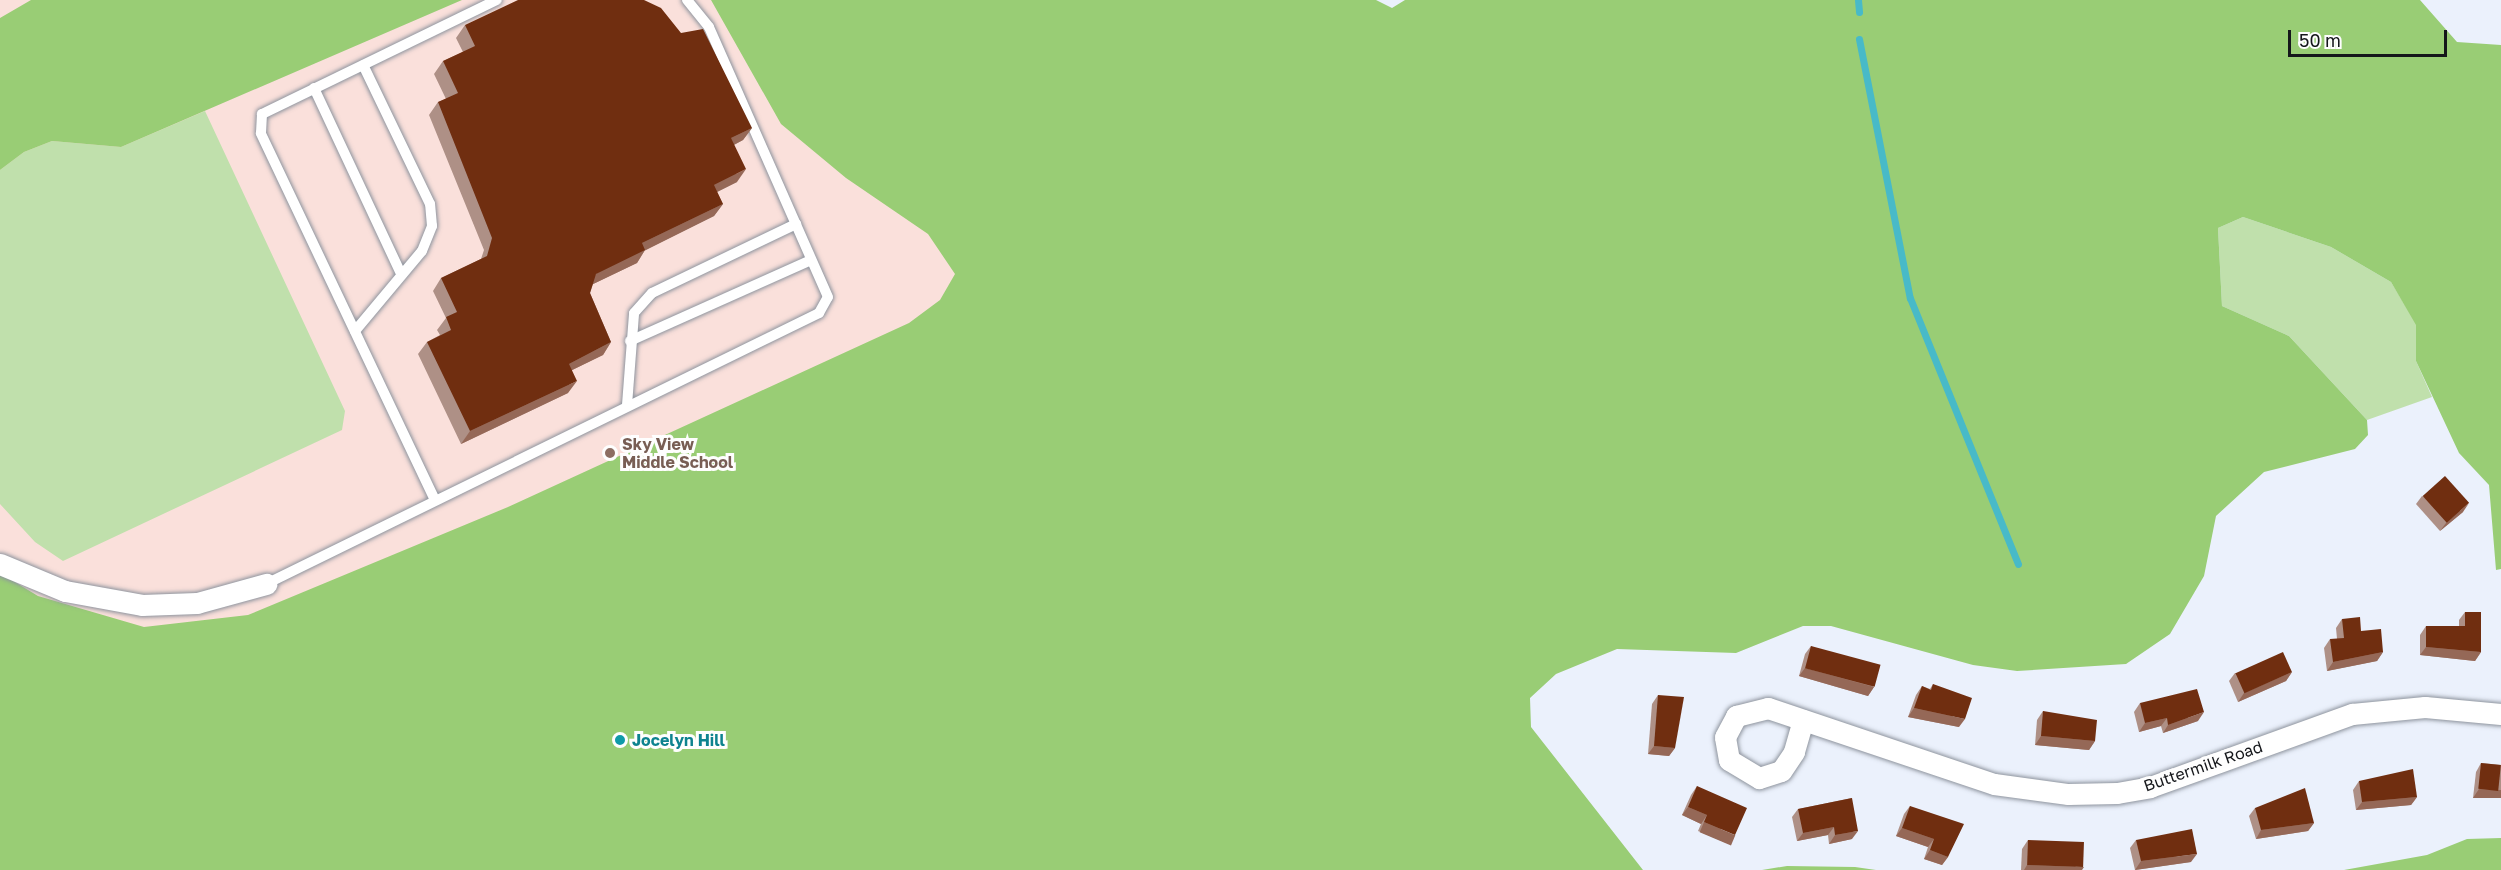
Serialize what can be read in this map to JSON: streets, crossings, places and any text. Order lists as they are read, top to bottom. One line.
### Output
{"streets":{"street":["Buttermilk Road"]},"places":["Sky View Middle School","Jocelyn Hill"],"scale_bar":"50 m"}
